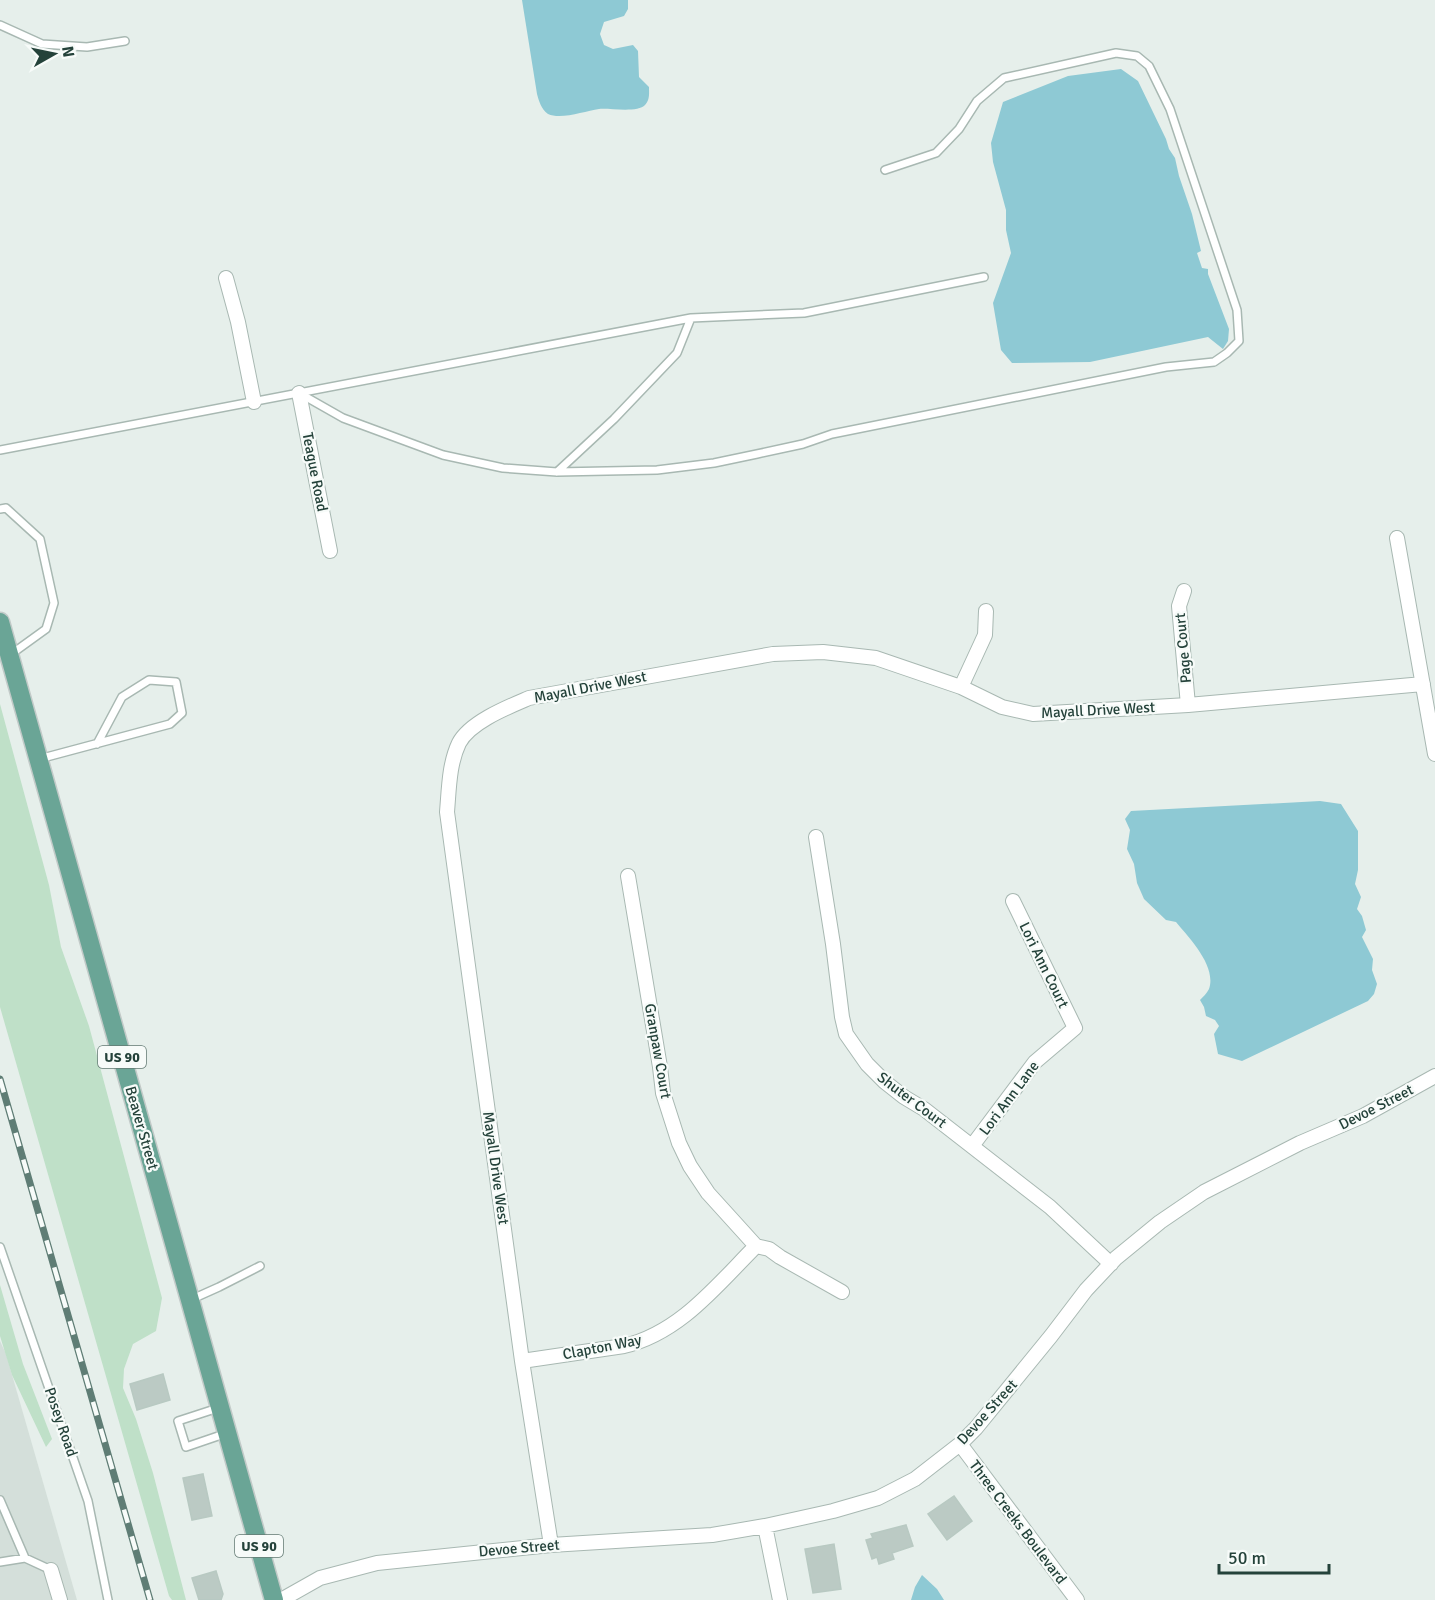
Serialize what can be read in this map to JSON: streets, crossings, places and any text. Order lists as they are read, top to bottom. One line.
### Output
{"streets":{"main road":["US 90","Beaver Street"],"street":["Teague Road","Page Court","Mayall Drive West","Lori Ann Court","Granpaw Court","Lori Ann Lane","Shuter Court","Devoe Street","Clapton Way","Three Creeks Boulevard"],"lane":["Posey Road"]},"crossings":[["Page Court","Mayall Drive West"],["Mayall Drive West","Devoe Street"],["Mayall Drive West","Clapton Way"],["Lori Ann Court","Lori Ann Lane"],["Granpaw Court","Clapton Way"],["Lori Ann Lane","Shuter Court"],["Shuter Court","Devoe Street"],["Devoe Street","Three Creeks Boulevard"]],"scale_bar":"50 m","north":"right"}
